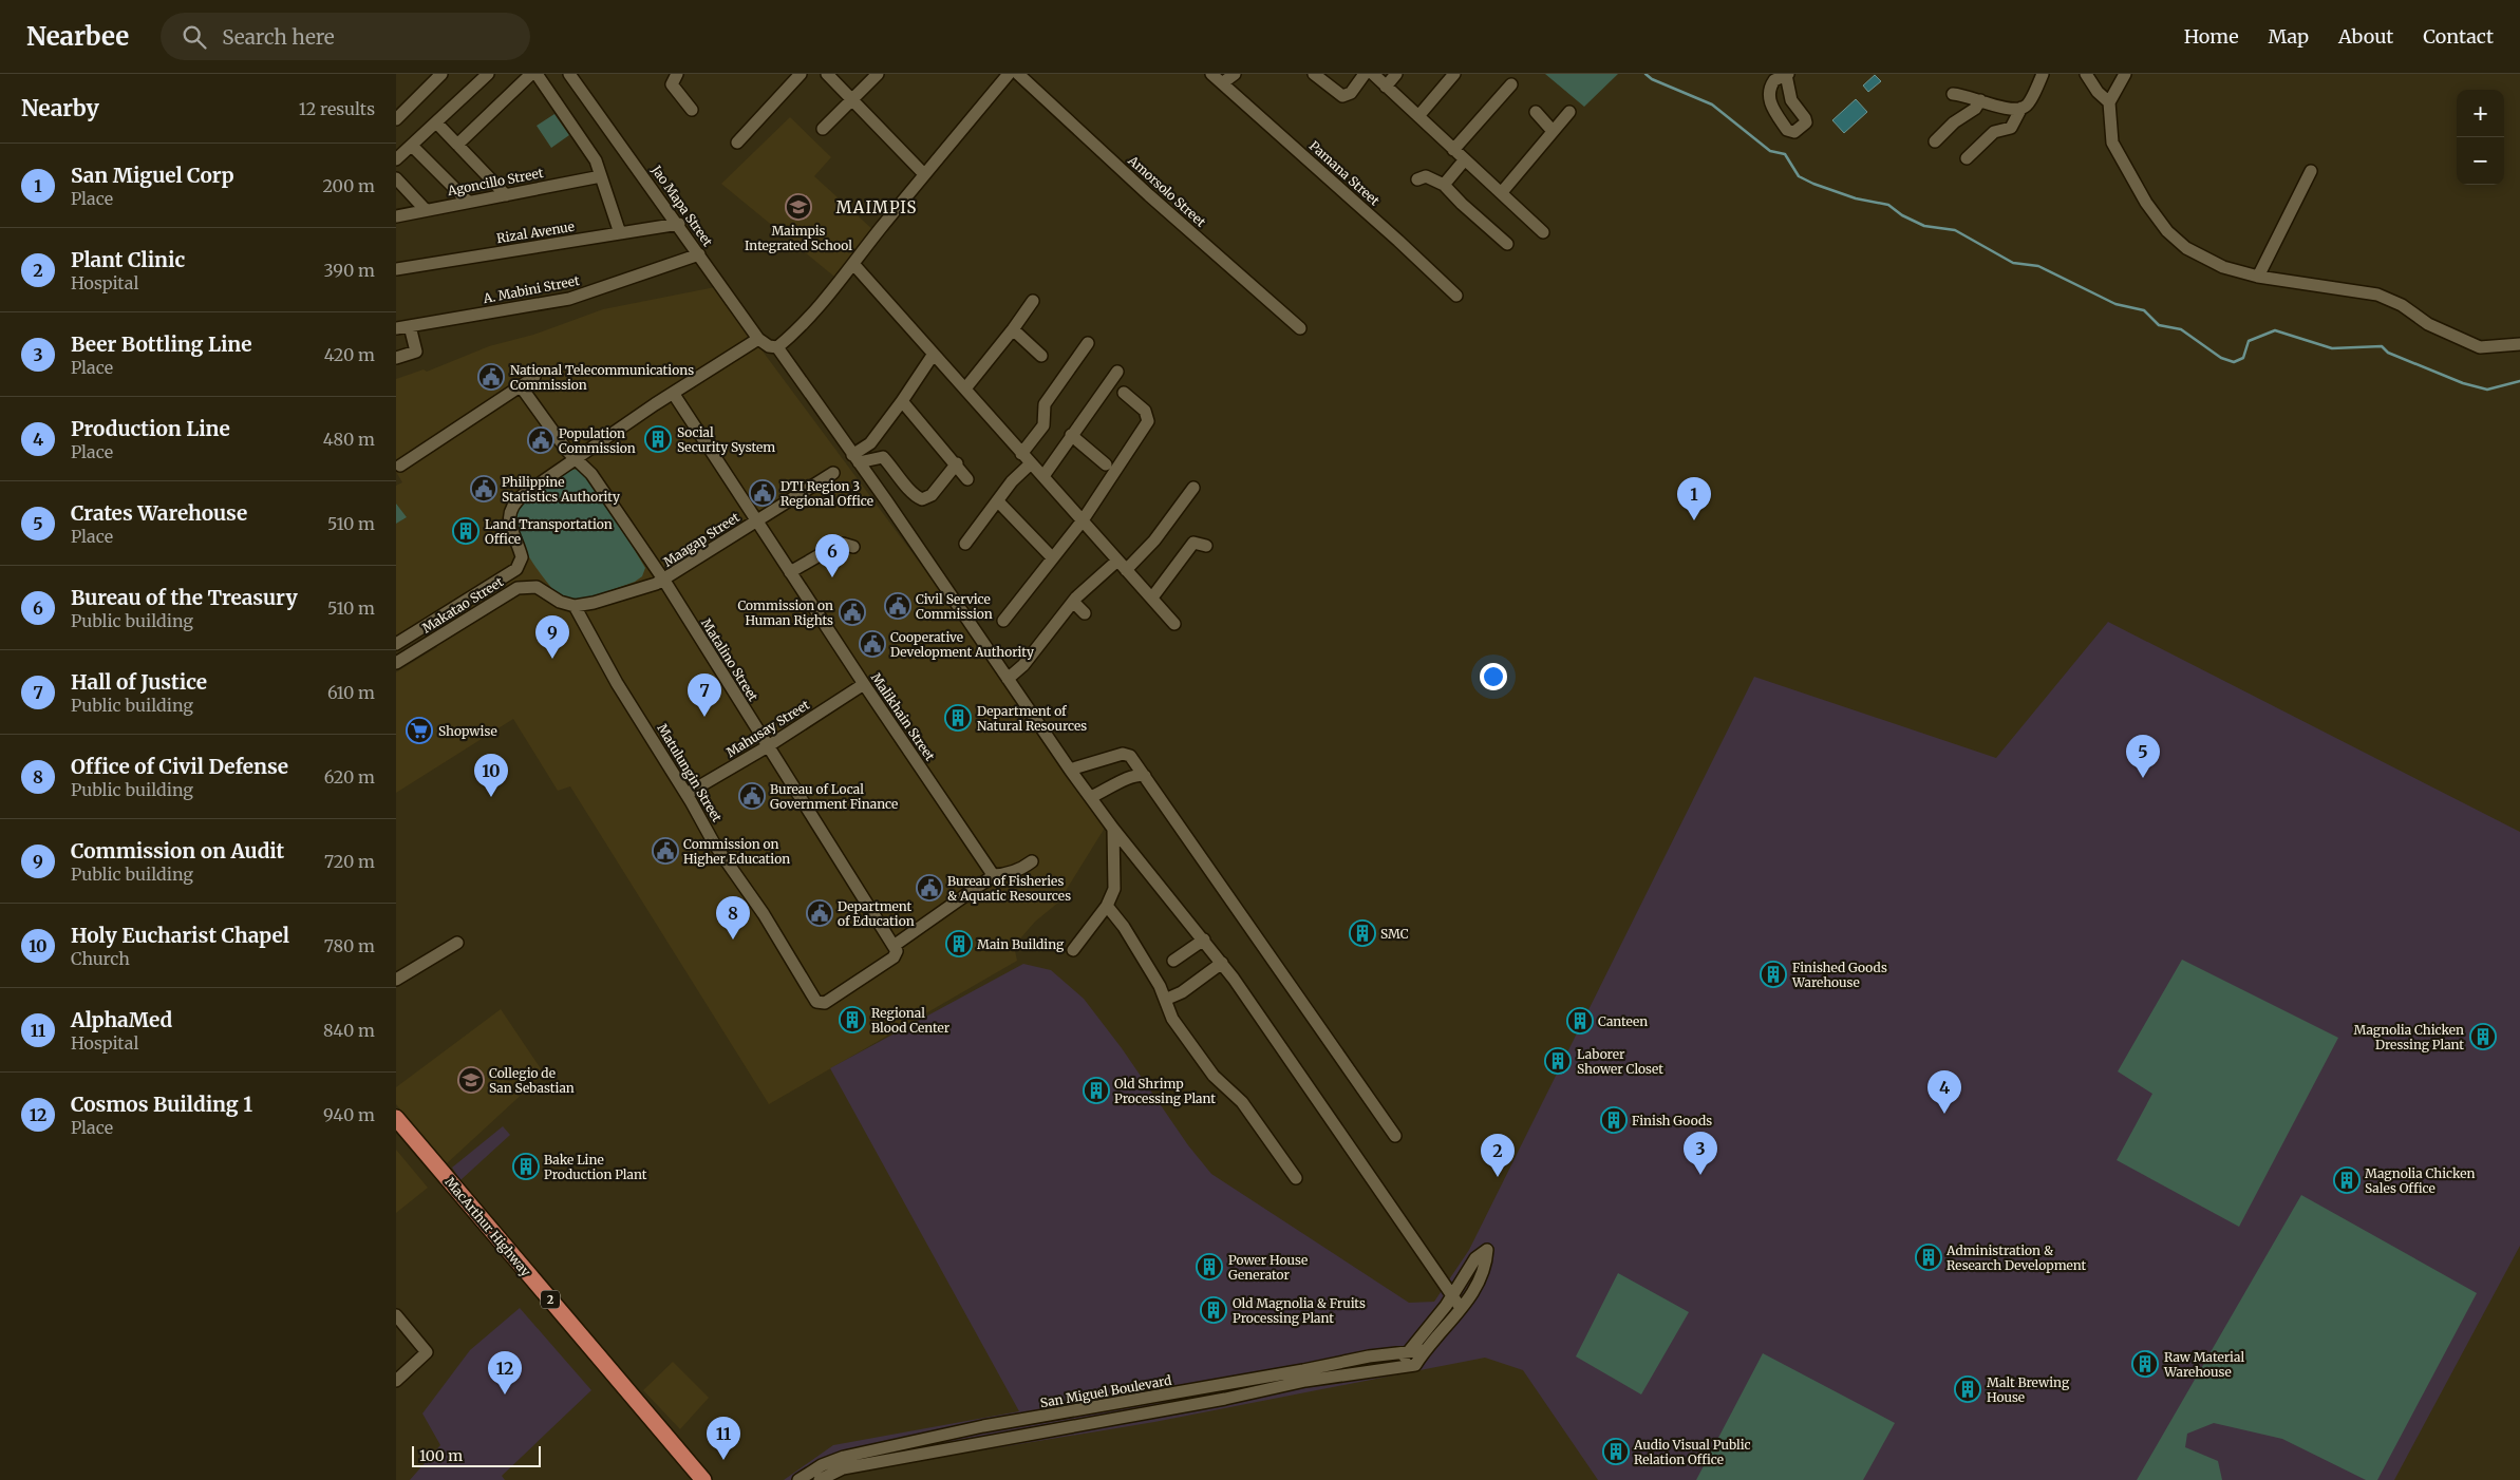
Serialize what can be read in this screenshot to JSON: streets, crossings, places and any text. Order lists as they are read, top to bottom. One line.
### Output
{"streets":{"highway":["MacArthur Highway","2"],"street":["Pamana Street","Agoncillo Street","Amorsolo Street","Jao Mapa Street","Rizal Avenue","A. Mabini Street","Maagap Street","Makatao Street","Matalino Street","Malikhain Street","Mahusay Street","Matulungin Street","San Miguel Boulevard"]},"crossings":[["Jao Mapa Street","Rizal Avenue"],["Jao Mapa Street","A. Mabini Street"],["Maagap Street","Makatao Street"],["Maagap Street","Matalino Street"],["Maagap Street","Malikhain Street"],["Maagap Street","Matulungin Street"],["Makatao Street","Matalino Street"],["Makatao Street","Matulungin Street"],["Matalino Street","Mahusay Street"],["Matalino Street","Matulungin Street"],["Malikhain Street","Mahusay Street"],["Mahusay Street","Matulungin Street"]],"districts":["MAIMPIS"],"places":{"school or university":["Maimpis Integrated School","Collegio de San Sebastian"],"public building":["National Telecommunications Commission","Population Commission","Philippine Statistics Authority","DTI Region 3 Regional Office","Civil Service Commission","Commission on Human Rights","Cooperative Development Authority","Bureau of Local Government Finance","Commission on Higher Education","Bureau of Fisheries & Aquatic Resources","Department of Education"],"building":["Social Security System","Land Transportation Office","Department of Natural Resources","SMC","Main Building","Finished Goods Warehouse","Regional Blood Center","Canteen","Magnolia Chicken Dressing Plant","Laborer Shower Closet","Old Shrimp Processing Plant","Finish Goods","Bake Line Production Plant","Magnolia Chicken Sales Office","Administration & Research Development","Power House Generator","Old Magnolia & Fruits Processing Plant","Raw Material Warehouse","Malt Brewing House","Audio Visual Public Relation Office"],"supermarket":["Shopwise"]},"scale_bar":"100 m","page":{"header":"Nearbee","search":"Search here","nav":["Home","Map","About","Contact"],"heading":["Nearby","12 results"],"map_buttons":["+","−"],"list":[{"mark":"1","name":"San Miguel Corp","note":"Place","value":"200 m"},{"mark":"2","name":"Plant Clinic","note":"Hospital","value":"390 m"},{"mark":"3","name":"Beer Bottling Line","note":"Place","value":"420 m"},{"mark":"4","name":"Production Line","note":"Place","value":"480 m"},{"mark":"5","name":"Crates Warehouse","note":"Place","value":"510 m"},{"mark":"6","name":"Bureau of the Treasury","note":"Public building","value":"510 m"},{"mark":"7","name":"Hall of Justice","note":"Public building","value":"610 m"},{"mark":"8","name":"Office of Civil Defense","note":"Public building","value":"620 m"},{"mark":"9","name":"Commission on Audit","note":"Public building","value":"720 m"},{"mark":"10","name":"Holy Eucharist Chapel","note":"Church","value":"780 m"},{"mark":"11","name":"AlphaMed","note":"Hospital","value":"840 m"},{"mark":"12","name":"Cosmos Building 1","note":"Place","value":"940 m"}],"pins":["1","6","9","7","5","10","8","4","3","2","12","11"],"scale":"100 m"}}
